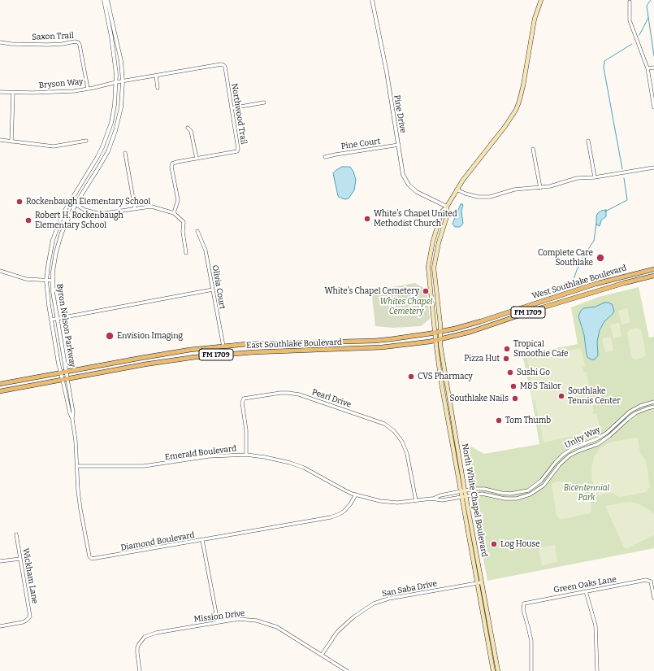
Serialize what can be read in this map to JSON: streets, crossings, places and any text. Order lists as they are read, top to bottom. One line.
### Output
{"streets":{"main road":["West Southlake Boulevard","FM 1709","East Southlake Boulevard","North White Chapel Boulevard"],"street":["Saxon Trail","Bryson Way","Northwood Trail","Pine Drive","Pine Court","Olivia Court","Byron Nelson Parkway","Pearl Drive","Unity Way","Emerald Boulevard","Diamond Boulevard","Wickham Lane","Green Oaks Lane","San Saba Drive","Mission Drive"]},"crossings":[["Saxon Trail","Bryson Way"],["Bryson Way","Northwood Trail"],["Bryson Way","Byron Nelson Parkway"],["Northwood Trail","Byron Nelson Parkway"],["Pine Drive","Pine Court"],["Pine Drive","North White Chapel Boulevard"],["West Southlake Boulevard","East Southlake Boulevard"],["West Southlake Boulevard","North White Chapel Boulevard"],["Olivia Court","East Southlake Boulevard"],["Byron Nelson Parkway","East Southlake Boulevard"],["Byron Nelson Parkway","Diamond Boulevard"],["East Southlake Boulevard","North White Chapel Boulevard"],["East Southlake Boulevard","Diamond Boulevard"],["Pearl Drive","Emerald Boulevard"],["Unity Way","Emerald Boulevard"],["Unity Way","North White Chapel Boulevard"],["Emerald Boulevard","North White Chapel Boulevard"],["Emerald Boulevard","Diamond Boulevard"],["North White Chapel Boulevard","San Saba Drive"],["San Saba Drive","Mission Drive"]],"parks":["Whites Chapel Cemetery","Bicentennial Park"],"places":["Rockenbaugh Elementary School","White's Chapel United Methodist Church","Robert H. Rockenbaugh Elementary School","Complete Care Southlake","White's Chapel Cemetery","Envision Imaging","Tropical Smoothie Cafe","Pizza Hut","Sushi Go","CVS Pharmacy","M&S Tailor","Southlake Tennis Center","Southlake Nails","Tom Thumb","Log House"]}
